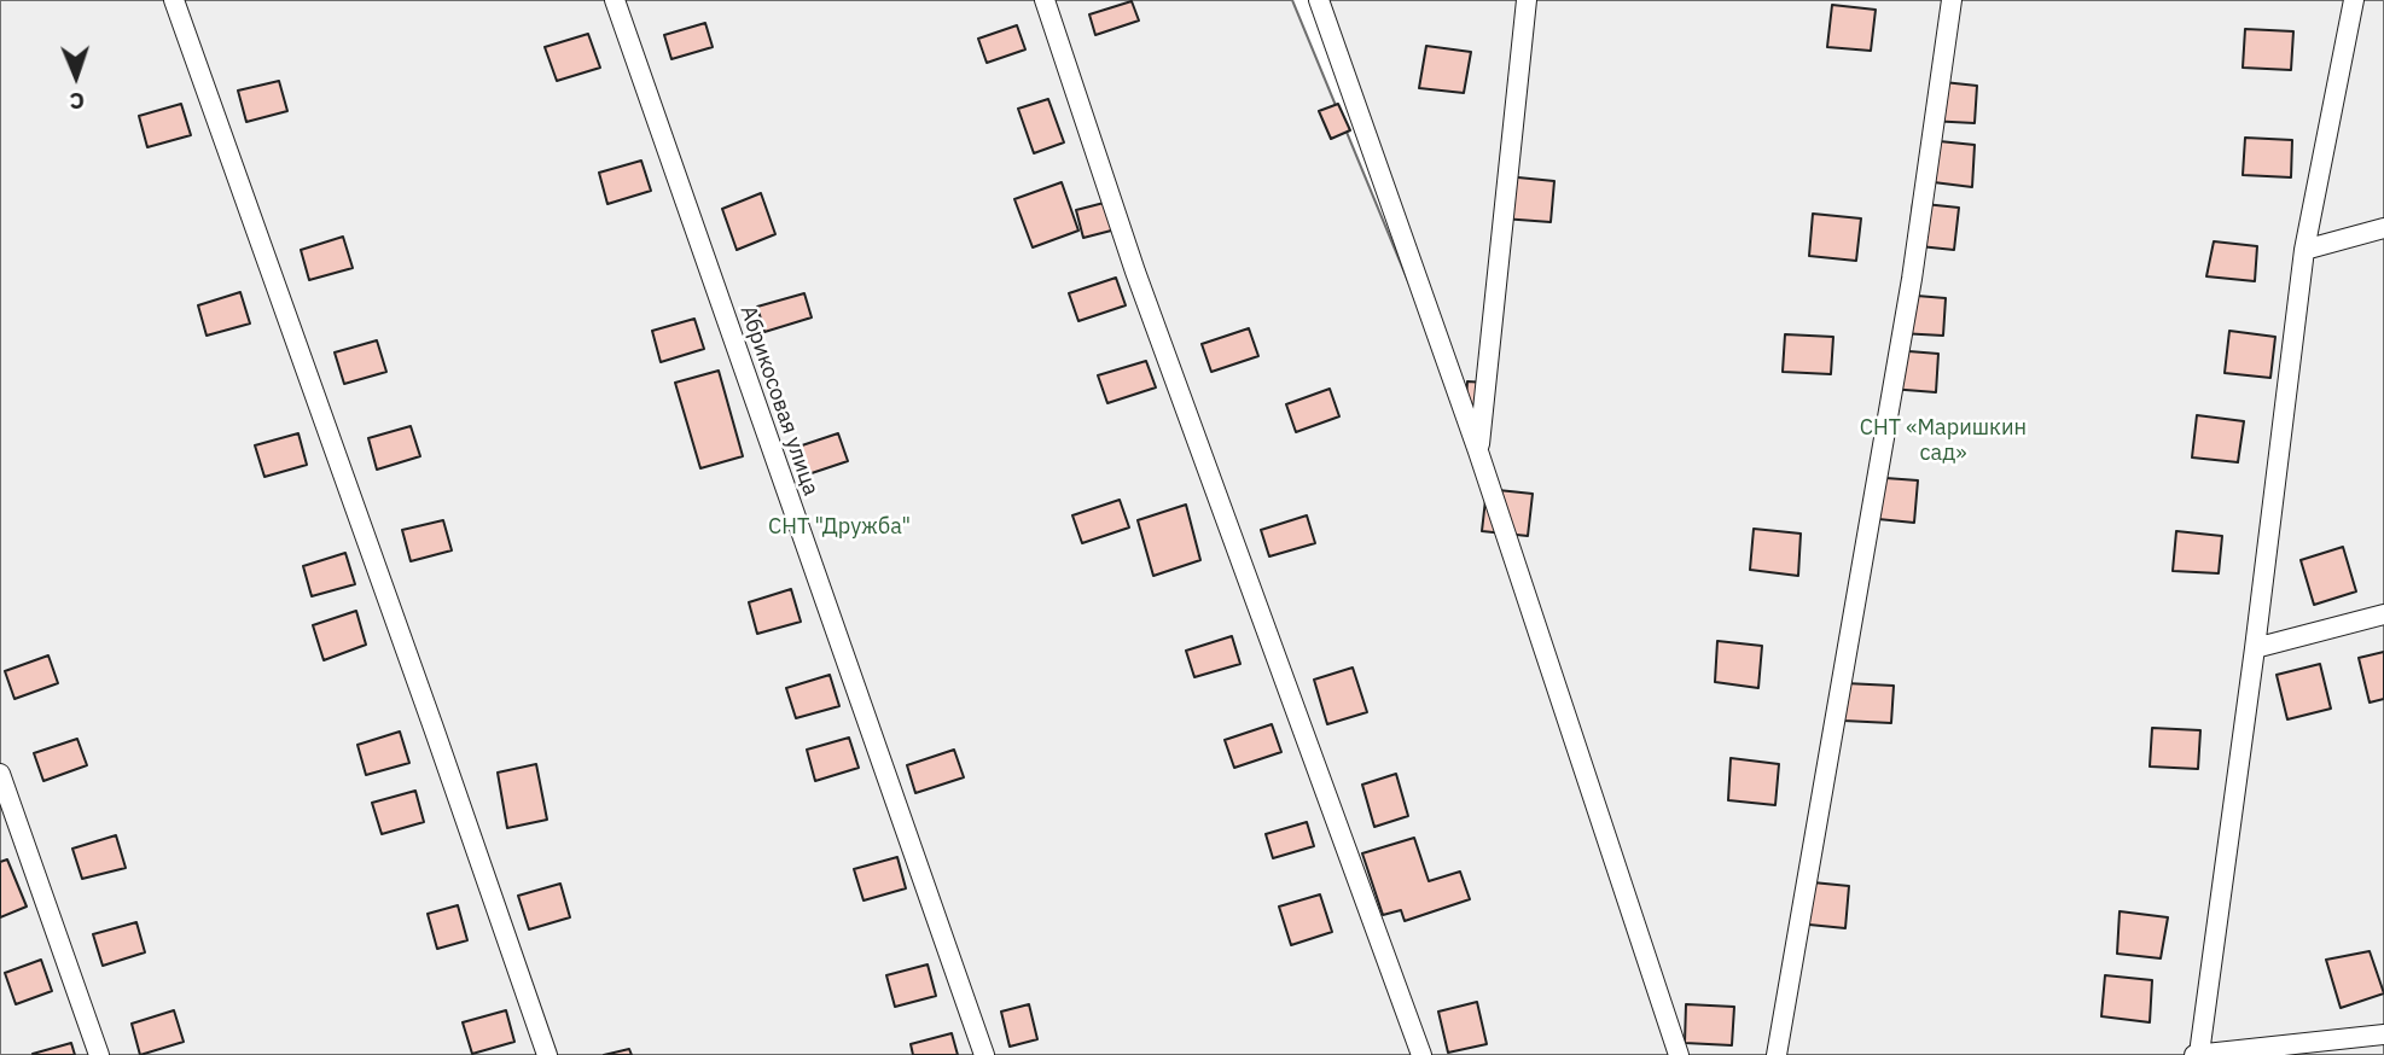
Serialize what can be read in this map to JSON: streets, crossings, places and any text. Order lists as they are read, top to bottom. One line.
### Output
{"streets":{"lane":["Абрикосовая улица"]},"parks":["СНТ «Маришкин сад»","СНТ \"Дружба\""],"north":"bottom"}
